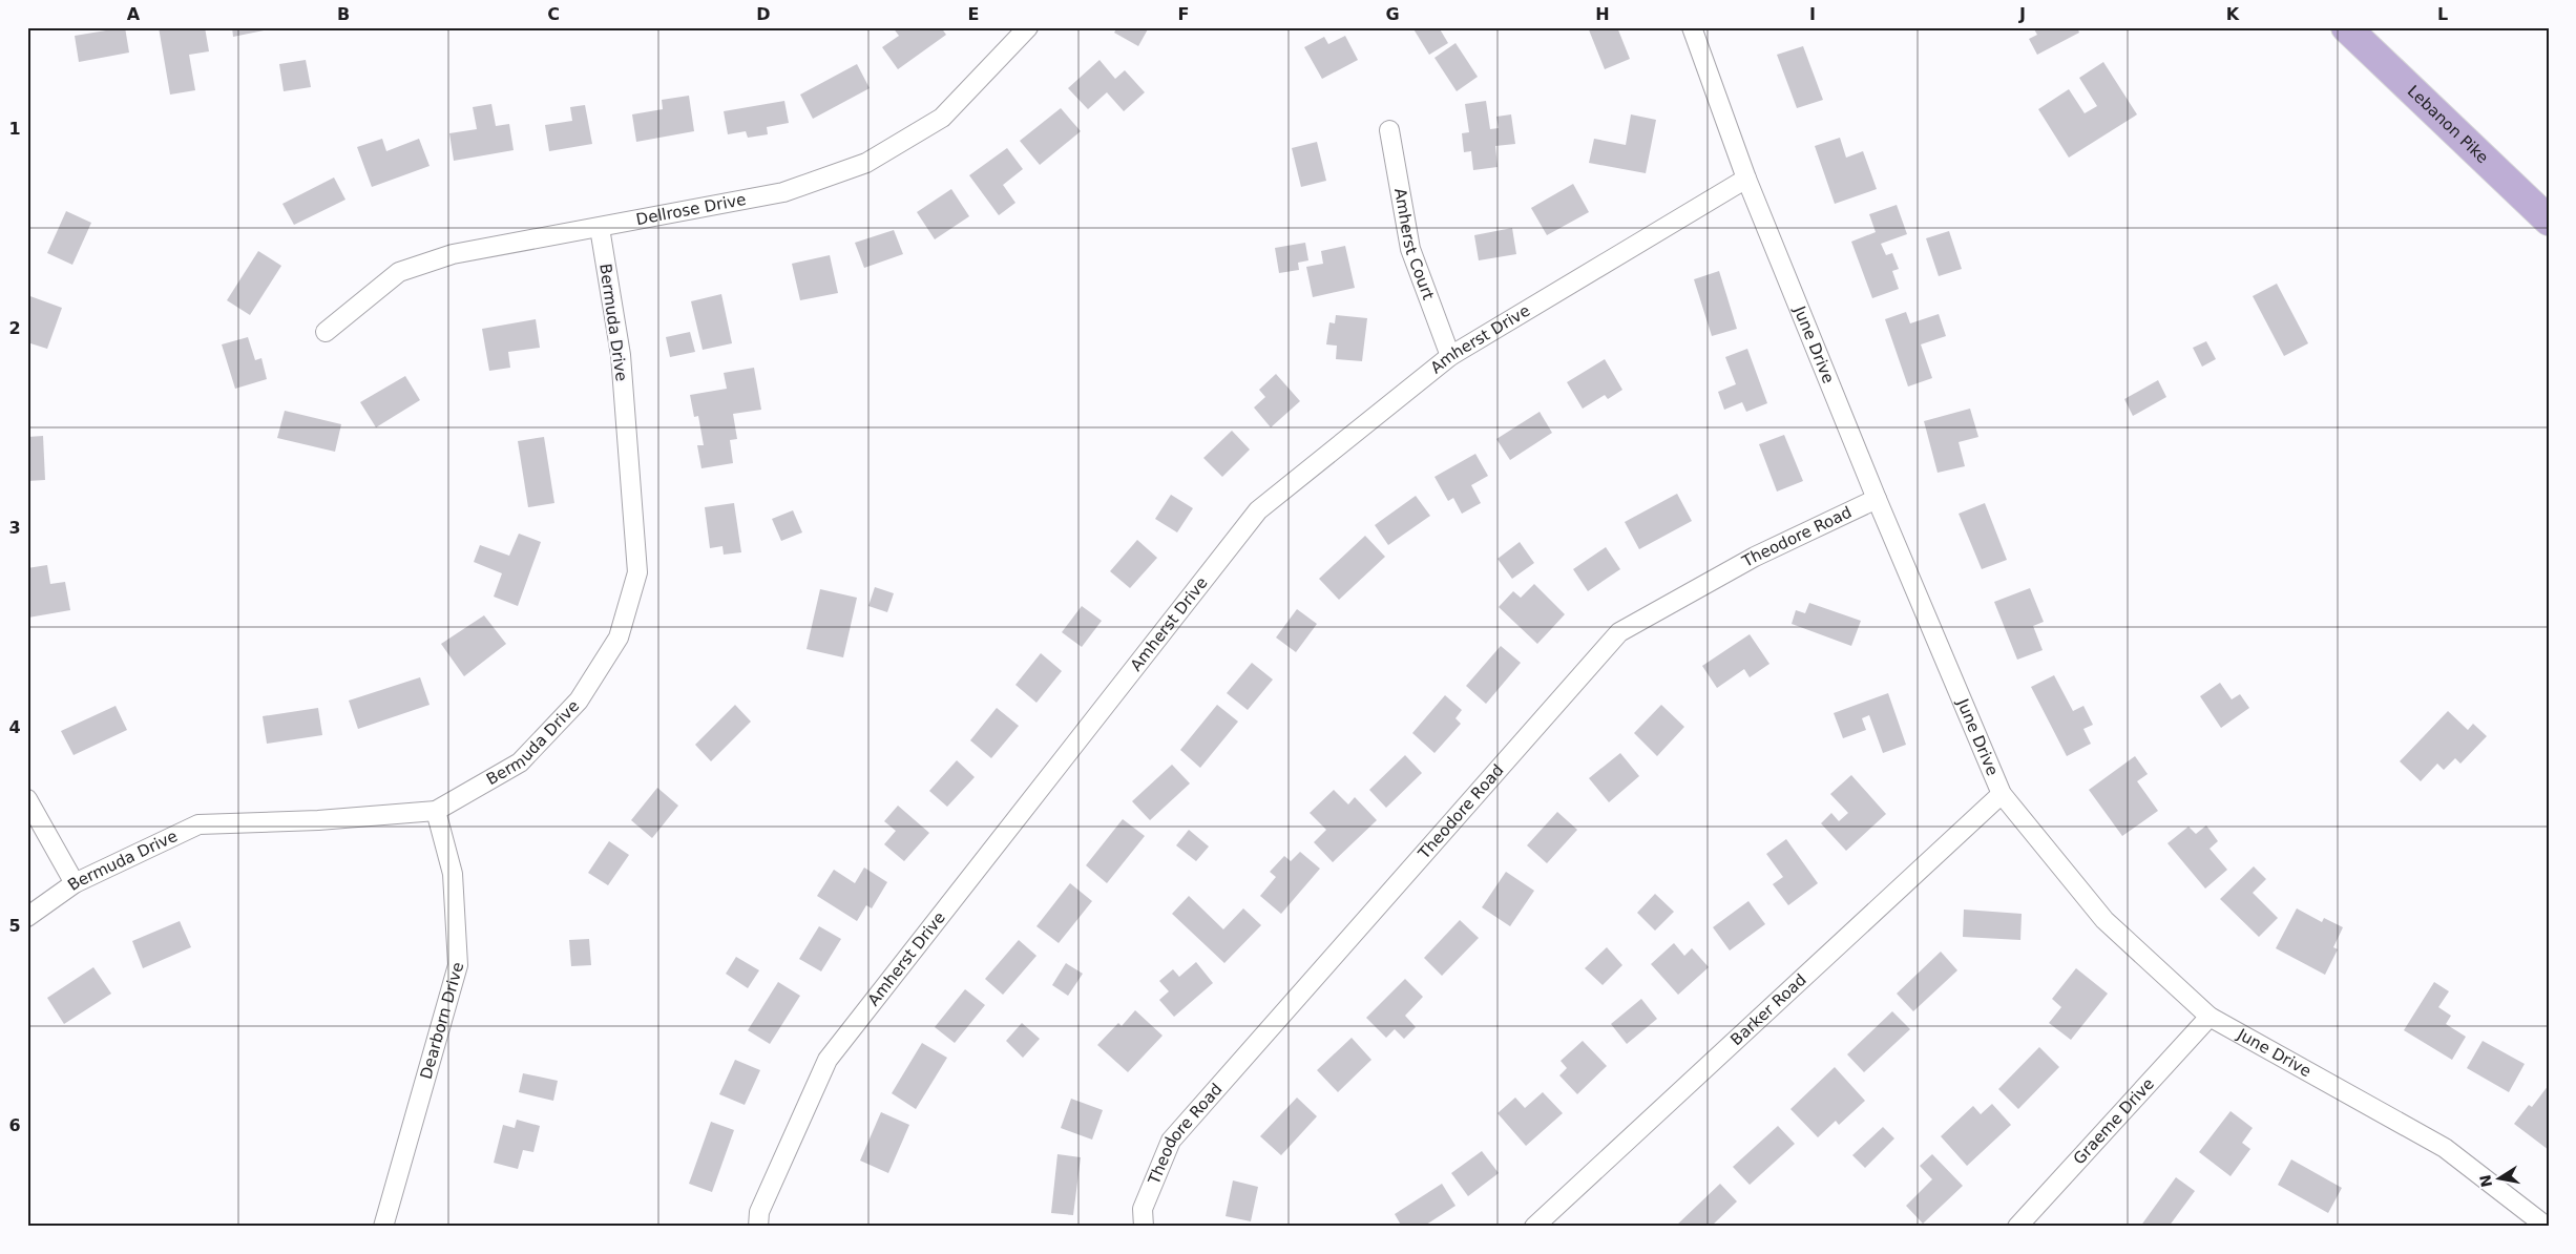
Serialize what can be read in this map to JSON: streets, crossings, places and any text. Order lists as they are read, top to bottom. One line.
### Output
{"streets":{"main road":["Lebanon Pike"],"street":["Dellrose Drive","Amherst Court","Bermuda Drive","Amherst Drive","June Drive","Theodore Road","Barker Road","Dearborn Drive","Graeme Drive"]},"crossings":[["Dellrose Drive","Bermuda Drive"],["Amherst Court","Amherst Drive"],["Bermuda Drive","Dearborn Drive"],["Amherst Drive","June Drive"],["June Drive","Theodore Road"],["June Drive","Barker Road"],["June Drive","Graeme Drive"]],"north":"left","grid":{"columns":["A","B","C","D","E","F","G","H","I","J","K","L"],"rows":["1","2","3","4","5","6"]}}
